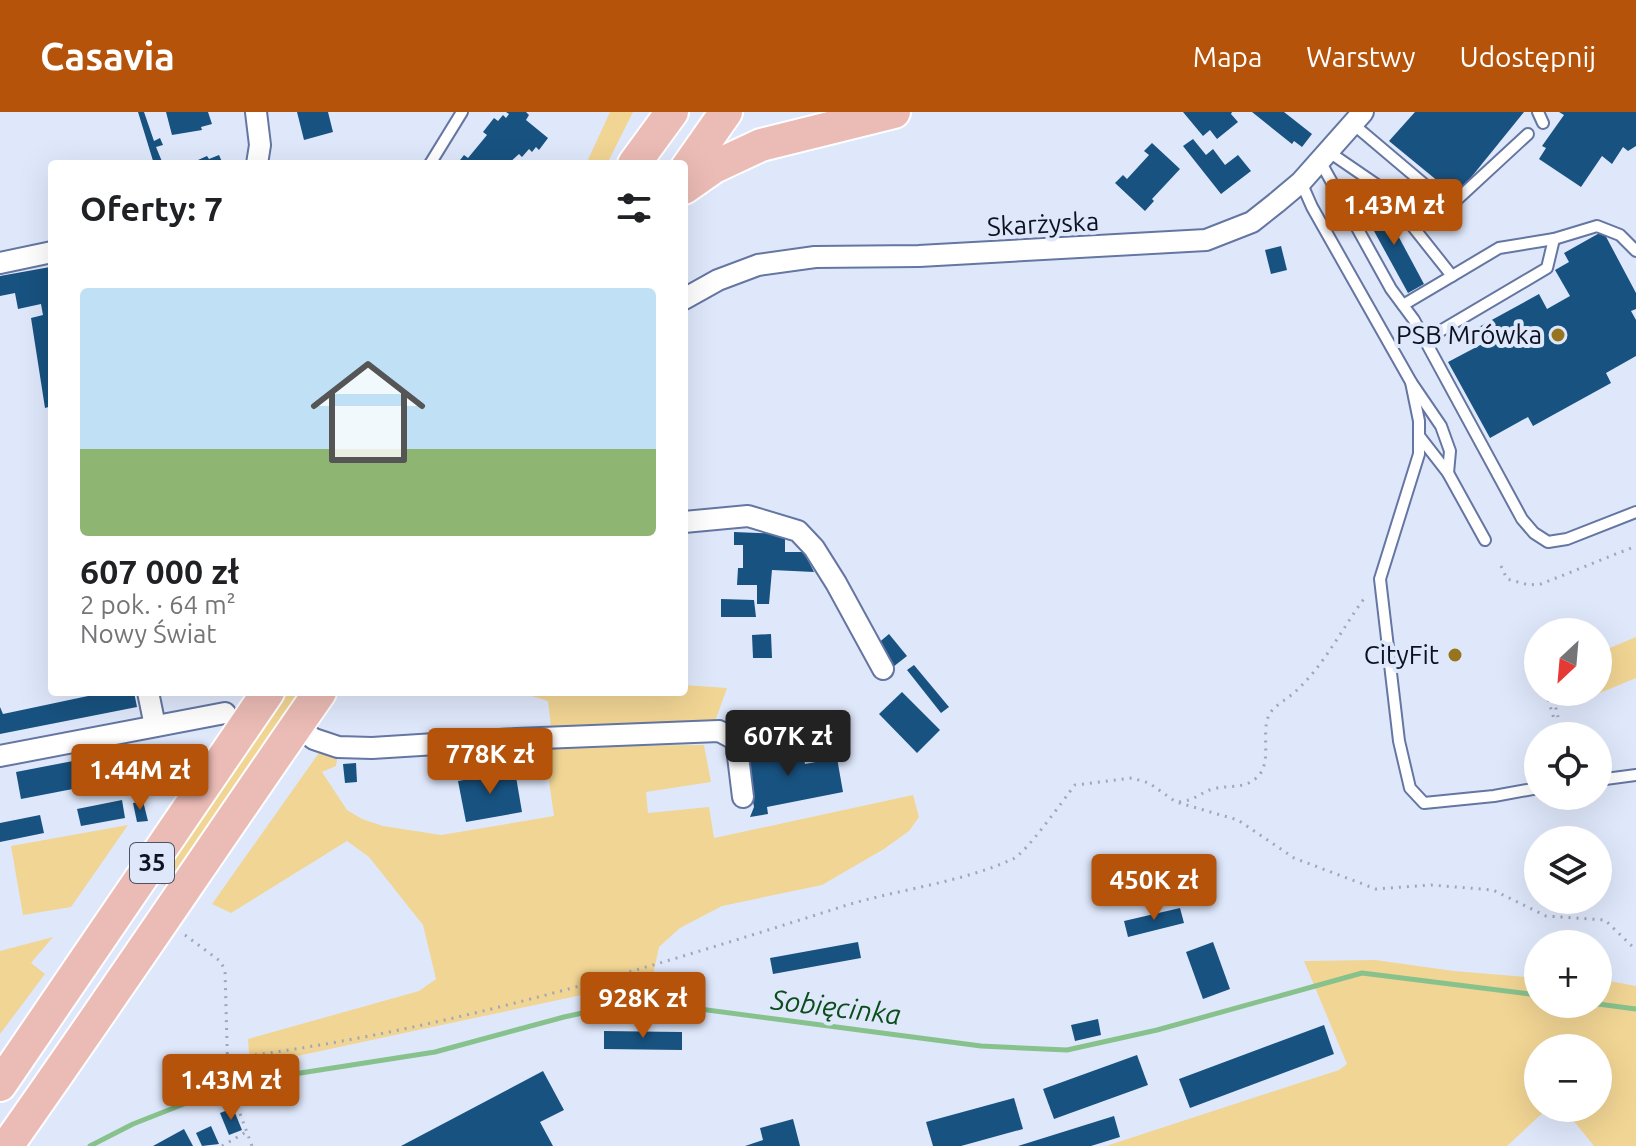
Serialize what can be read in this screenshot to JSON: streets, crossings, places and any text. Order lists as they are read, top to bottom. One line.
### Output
{"streets":{"main road":["35"],"street":["Skarżyska"]},"water":["Sobięcinka"],"places":["PSB Mrówka","CityFit"],"north":"bottom left","page":{"header":"Casavia","nav":["Mapa","Warstwy","Udostępnij"],"heading":"Oferty: 7","price":["1.43M zł","607K zł","778K zł","1.44M zł","450K zł","928K zł","1.43M zł"],"list":[{"name":"607 000 zł","note":"2 pok. · 64 m² · Nowy Świat"}],"map_buttons":["+","−"]}}
